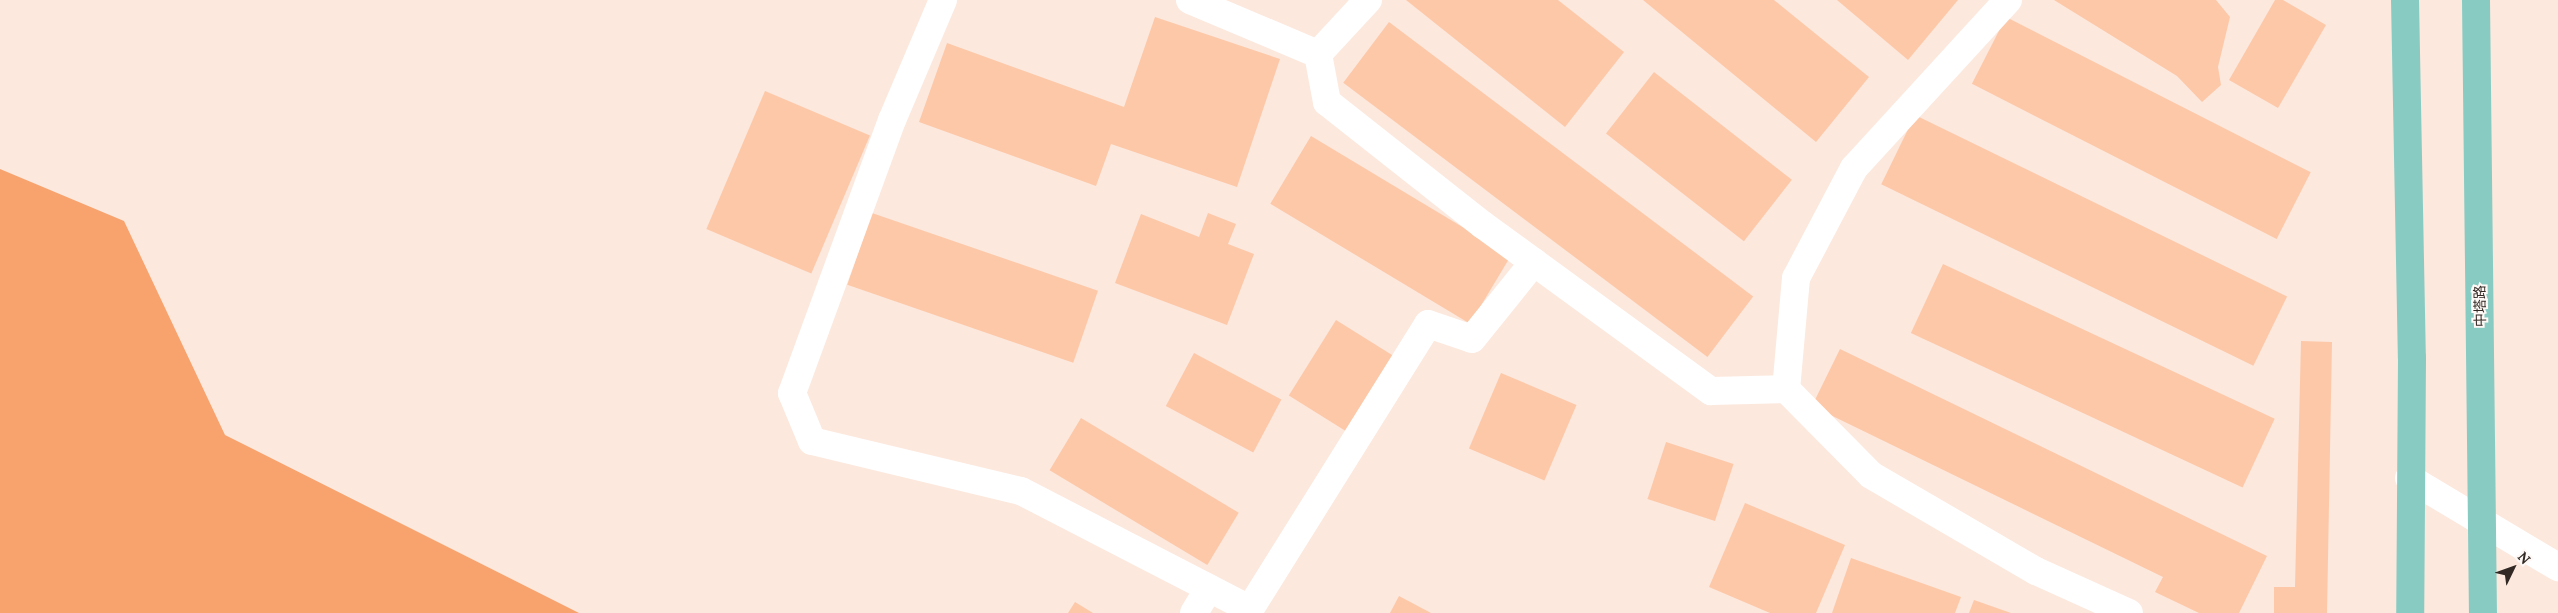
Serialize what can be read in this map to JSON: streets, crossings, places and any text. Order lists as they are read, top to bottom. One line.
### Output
{"streets":{"main road":["中塔路"]},"north":"top right"}
